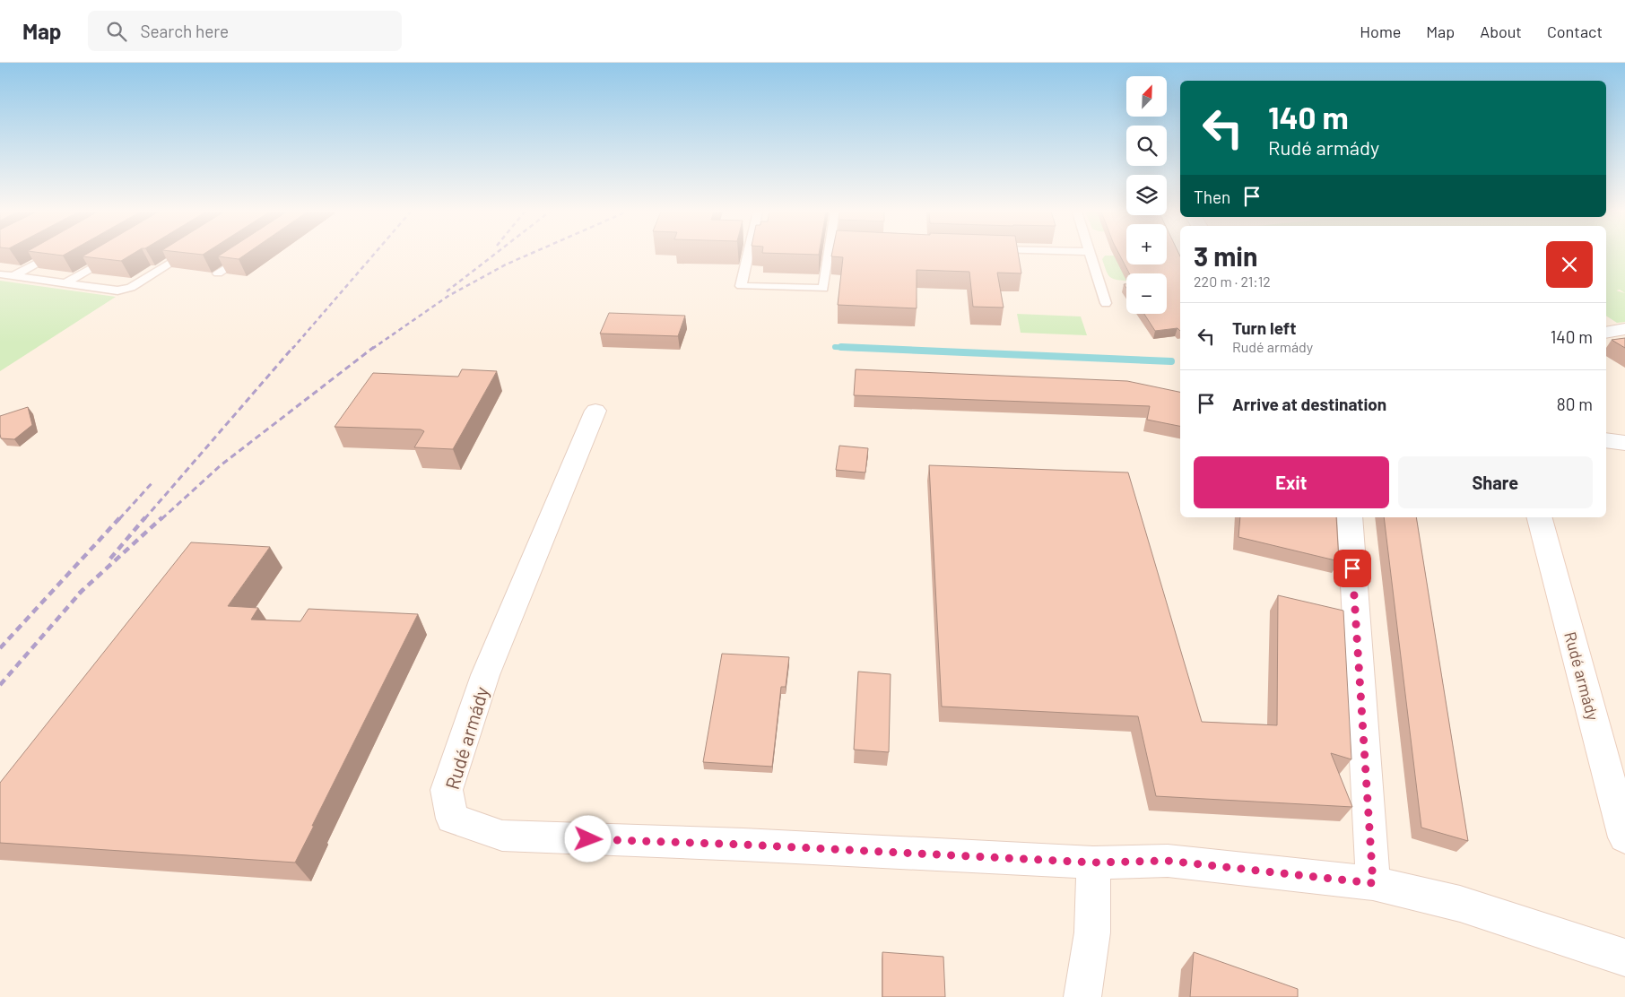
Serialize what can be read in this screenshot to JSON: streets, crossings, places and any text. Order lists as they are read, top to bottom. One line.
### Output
{"streets":{"street":["Rudé armády"]},"north":"top right","page":{"header":"Map","search":"Search here","nav":["Home","Map","About","Contact"],"map_buttons":["+","−"],"turn":["140 m","Rudé armády"],"then":"Then","heading":["3 min","220 m · 21:12"],"list":[{"name":"Turn left","note":"Rudé armády","value":"140 m"},{"name":"Arrive at destination","value":"80 m"}],"buttons":["Exit","Share"]}}
